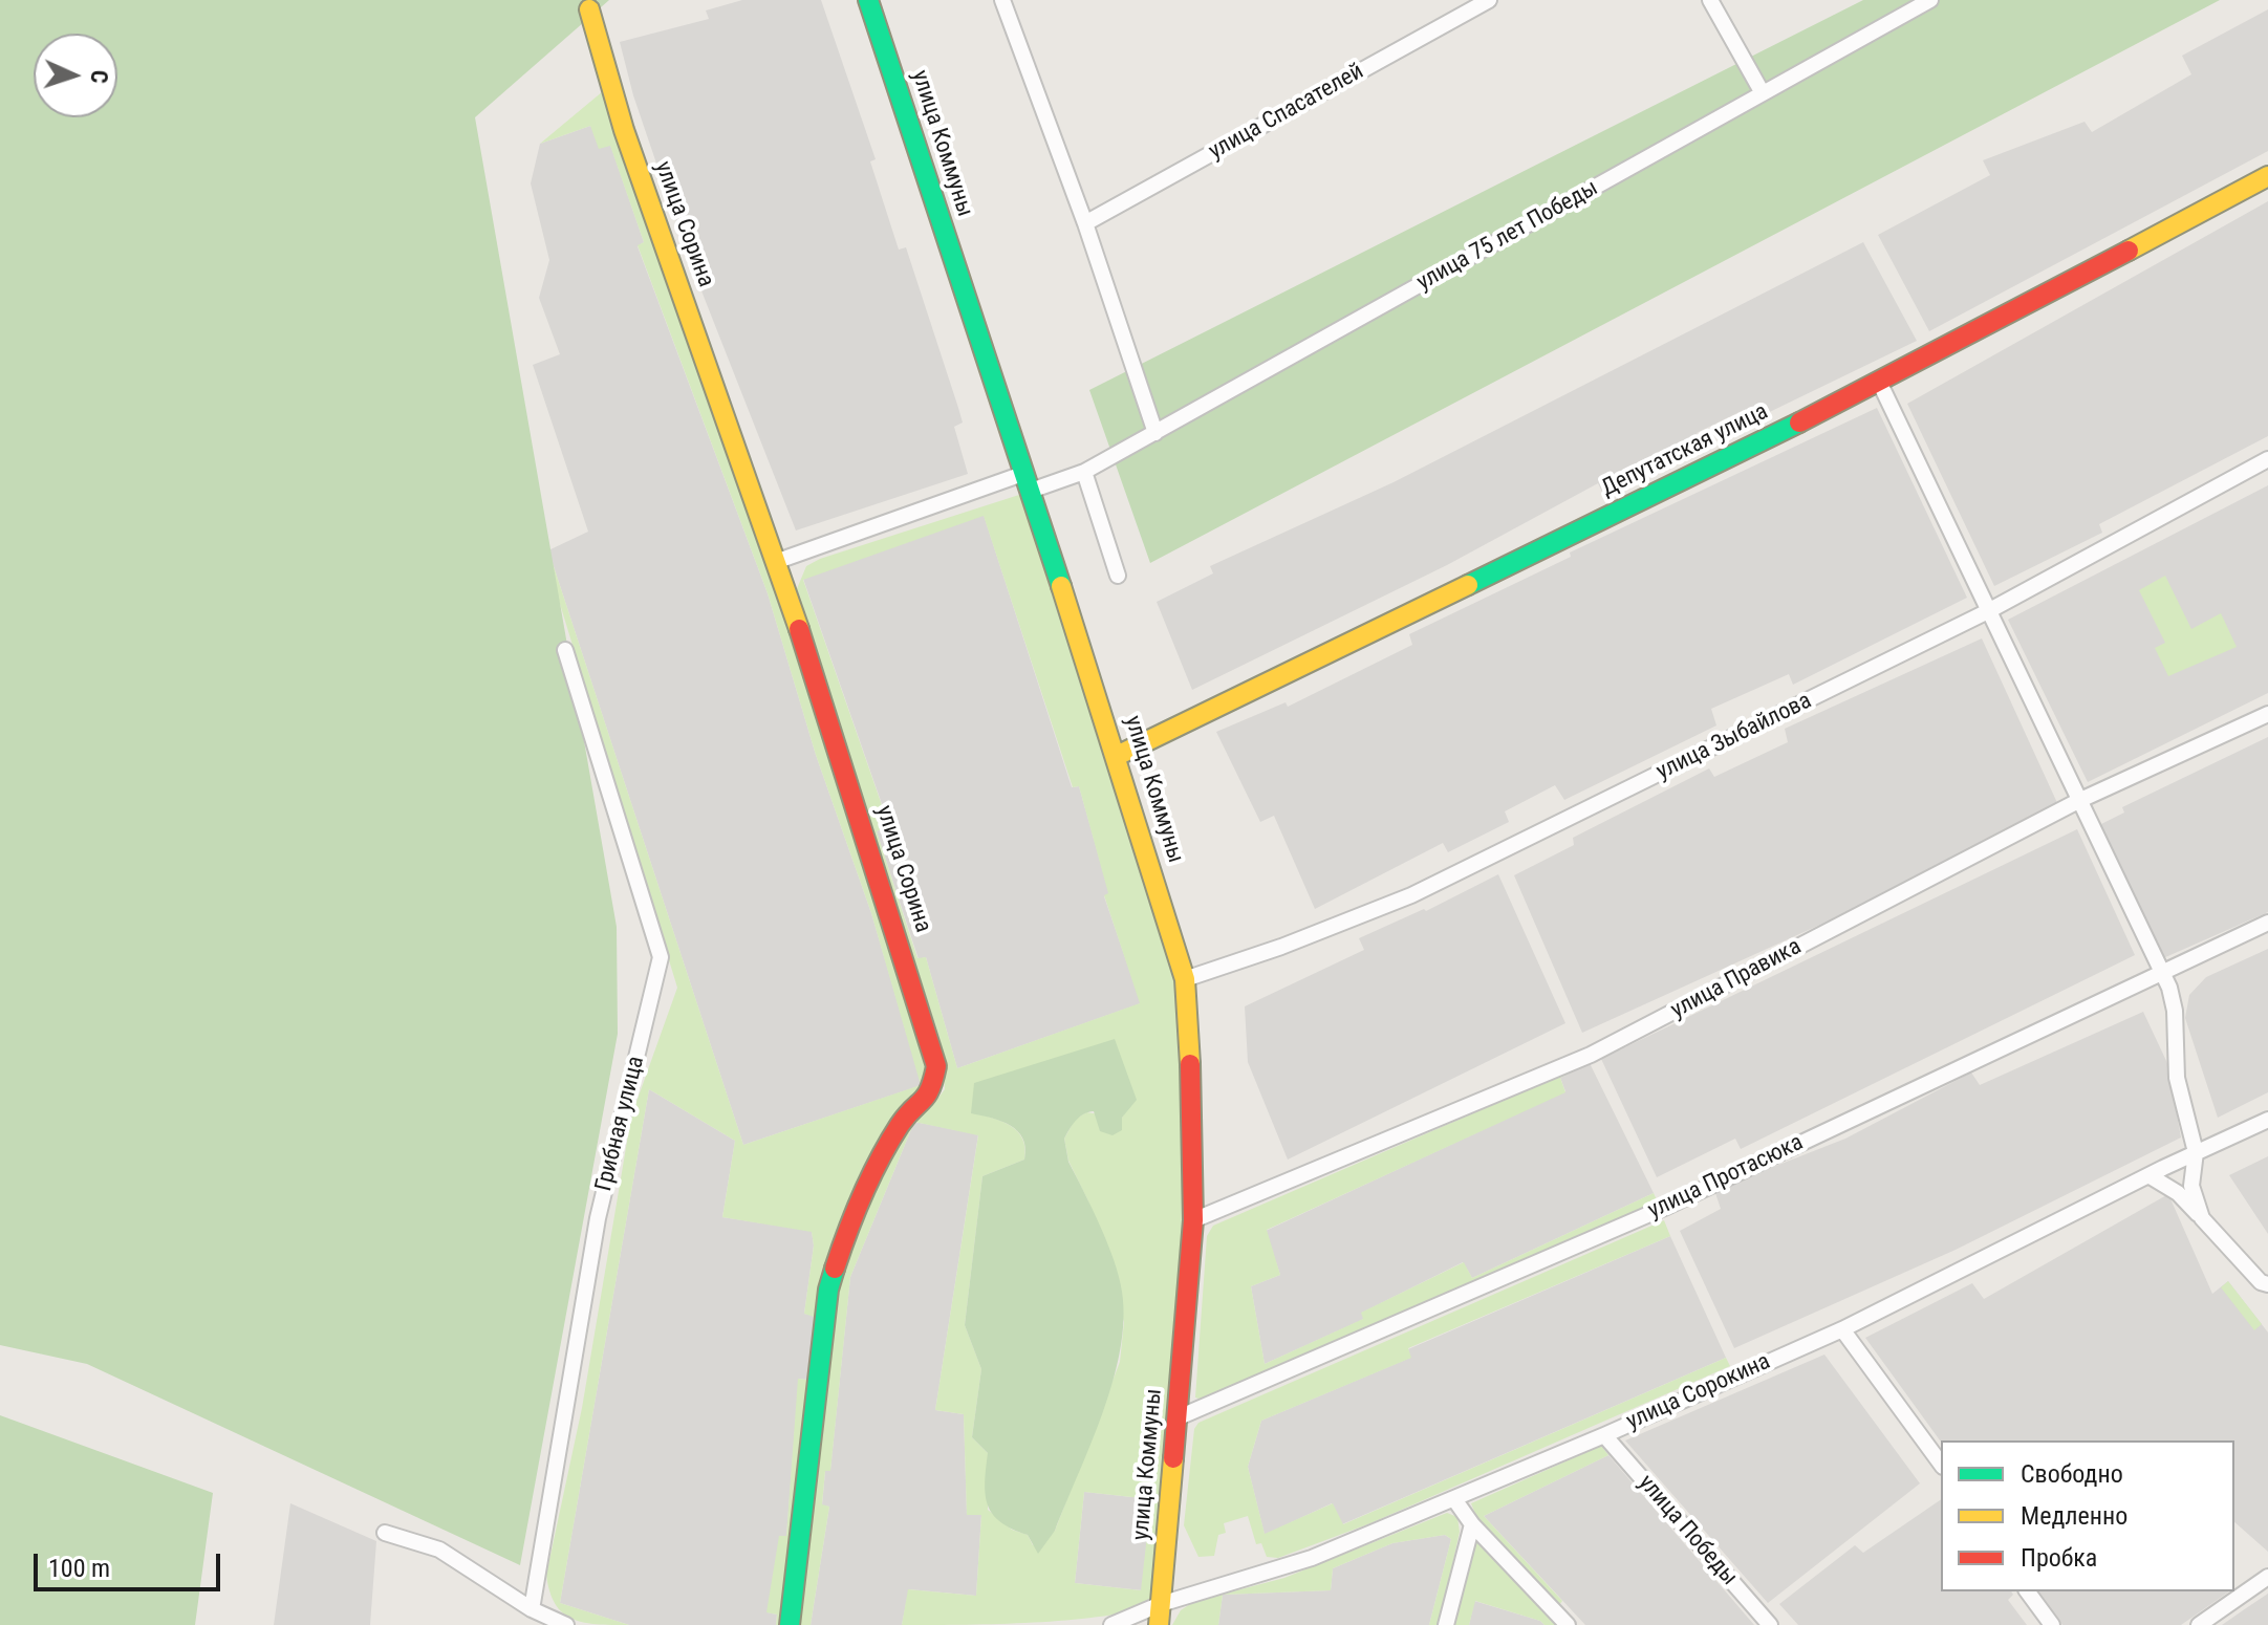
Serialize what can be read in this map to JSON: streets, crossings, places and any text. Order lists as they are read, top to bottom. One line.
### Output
{"streets":{"street":["улица Спасателей","улица Коммуны","улица Сорина","улица 75 лет Победы","Депутатская улица","улица Зыбайлова","улица Правика","Грибная улица","улица Протасюка","улица Сорокина","улица Победы"]},"crossings":[["улица Коммуны","улица 75 лет Победы"],["улица Коммуны","Депутатская улица"],["улица Коммуны","улица Зыбайлова"],["улица Коммуны","улица Правика"],["улица Коммуны","улица Протасюка"],["улица Коммуны","улица Сорокина"],["улица Сорина","улица 75 лет Победы"],["улица Сорокина","улица Победы"]],"legend":["Свободно","Медленно","Пробка"],"scale_bar":"100 m","north":"right"}
